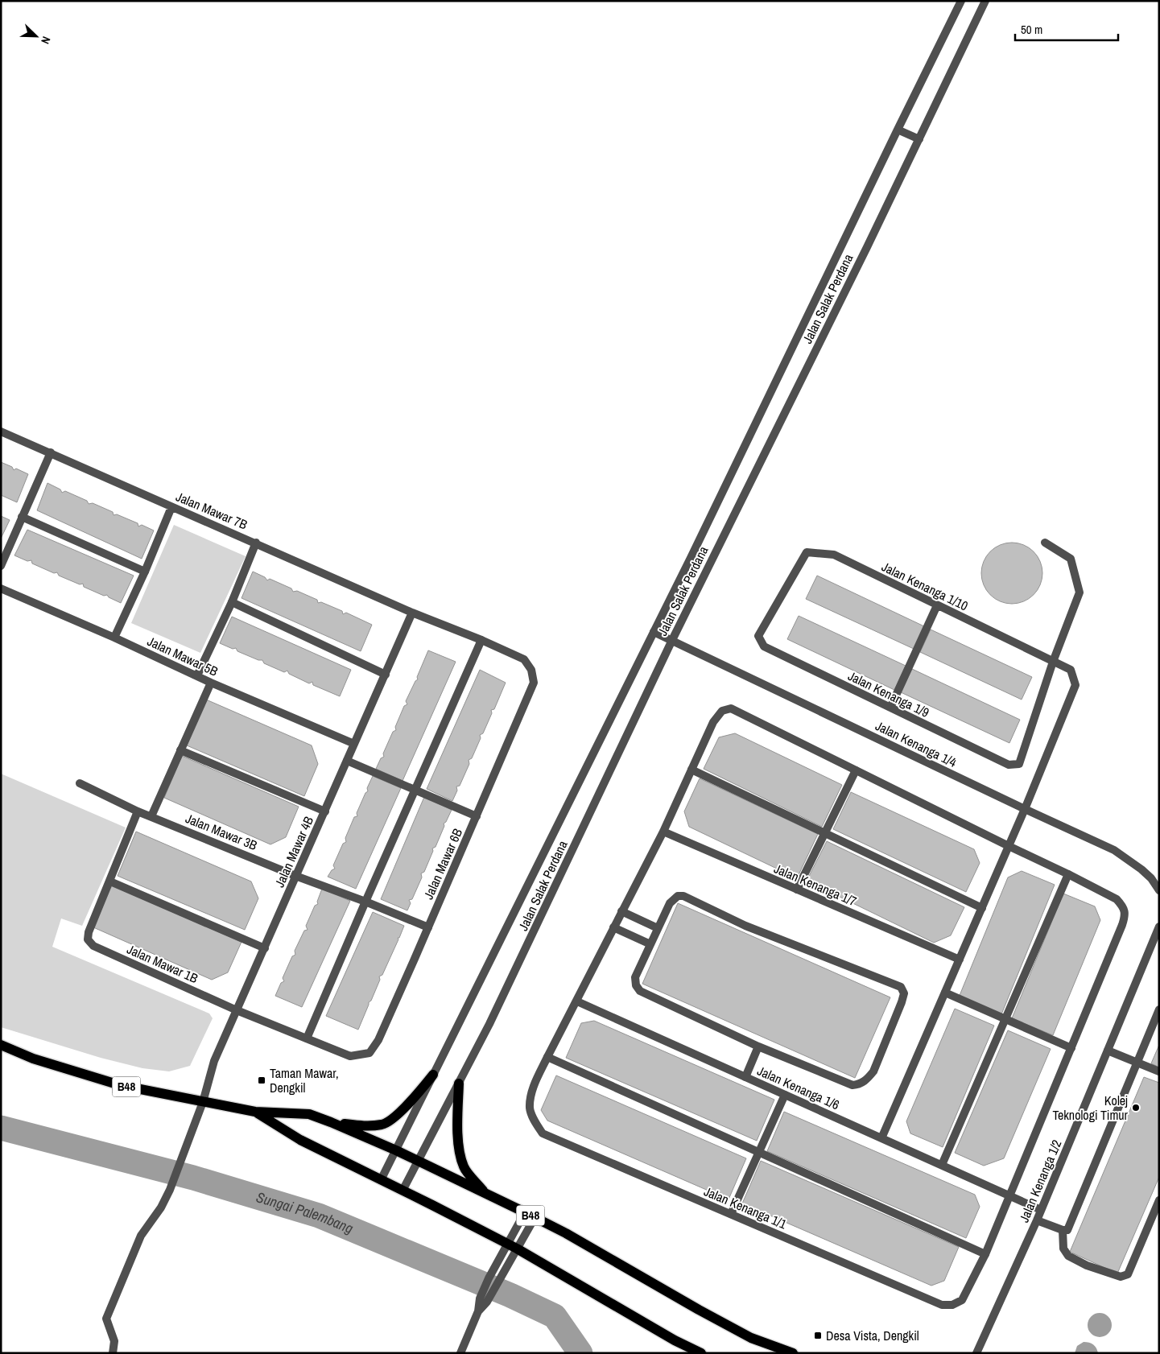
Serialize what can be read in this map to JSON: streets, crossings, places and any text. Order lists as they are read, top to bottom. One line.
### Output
{"streets":{"main road":["B48"],"street":["Jalan Salak Perdana","Jalan Mawar 7B","Jalan Kenanga 1/10","Jalan Mawar 5B","Jalan Kenanga 1/9","Jalan Kenanga 1/4","Jalan Mawar 3B","Jalan Mawar 4B","Jalan Mawar 6B","Jalan Kenanga 1/7","Jalan Mawar 1B","Jalan Kenanga 1/6","Jalan Kenanga 1/2","Jalan Kenanga 1/1"]},"crossings":[["Jalan Salak Perdana","Jalan Kenanga 1/4"],["Jalan Salak Perdana","B48"],["Jalan Mawar 7B","Jalan Mawar 4B"],["Jalan Mawar 7B","Jalan Mawar 6B"],["Jalan Kenanga 1/10","Jalan Kenanga 1/9"],["Jalan Kenanga 1/10","Jalan Kenanga 1/4"],["Jalan Mawar 5B","Jalan Mawar 4B"],["Jalan Mawar 3B","Jalan Mawar 4B"],["Jalan Mawar 3B","Jalan Mawar 6B"],["Jalan Mawar 4B","Jalan Mawar 1B"],["Jalan Mawar 4B","B48"],["Jalan Mawar 6B","Jalan Mawar 1B"],["Jalan Kenanga 1/6","Jalan Kenanga 1/2"]],"water":["Sungai Palembang"],"places":{"transit":["Taman Mawar, Dengkil","Desa Vista, Dengkil"],"other":["Kolej Teknologi Timur"]},"scale_bar":"50 m","north":"bottom right"}
